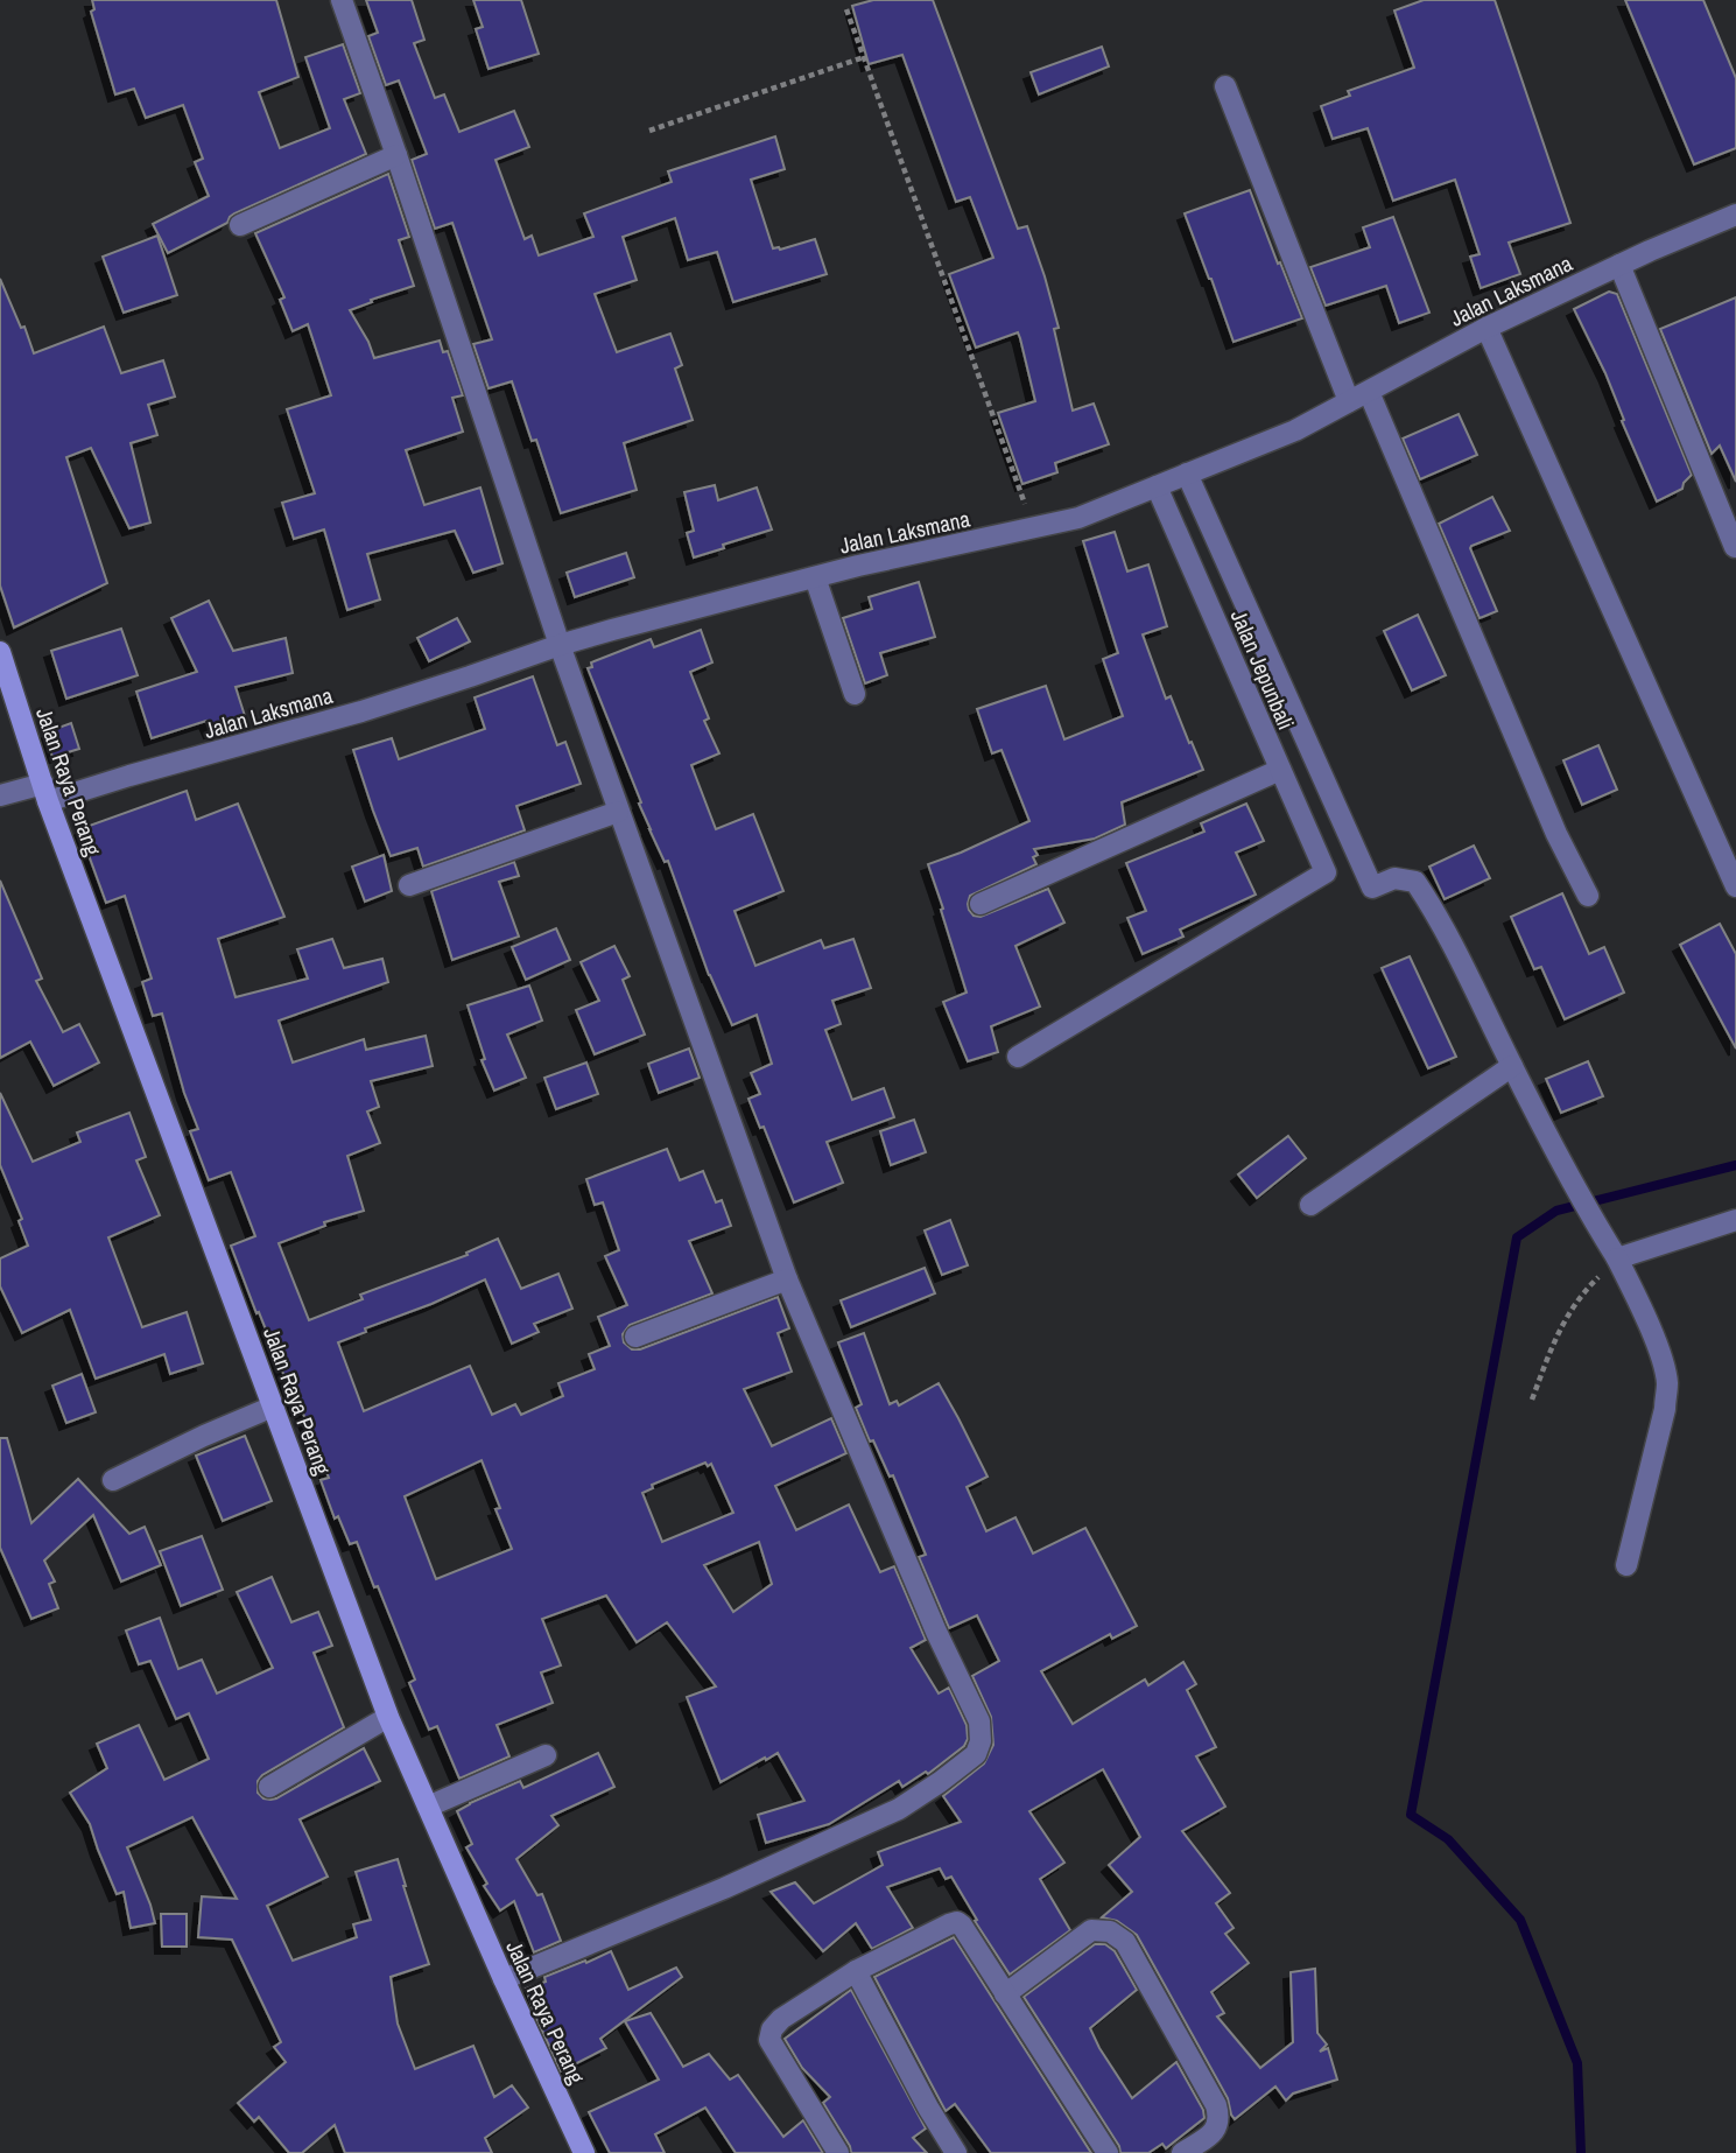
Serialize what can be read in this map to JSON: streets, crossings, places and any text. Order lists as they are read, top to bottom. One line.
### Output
{"streets":{"main road":["Jalan Raya Perang"],"street":["Jalan Laksmana","Jalan Jepunbali"]},"crossings":[["Jalan Laksmana","Jalan Jepunbali"],["Jalan Laksmana","Jalan Raya Perang"]]}
